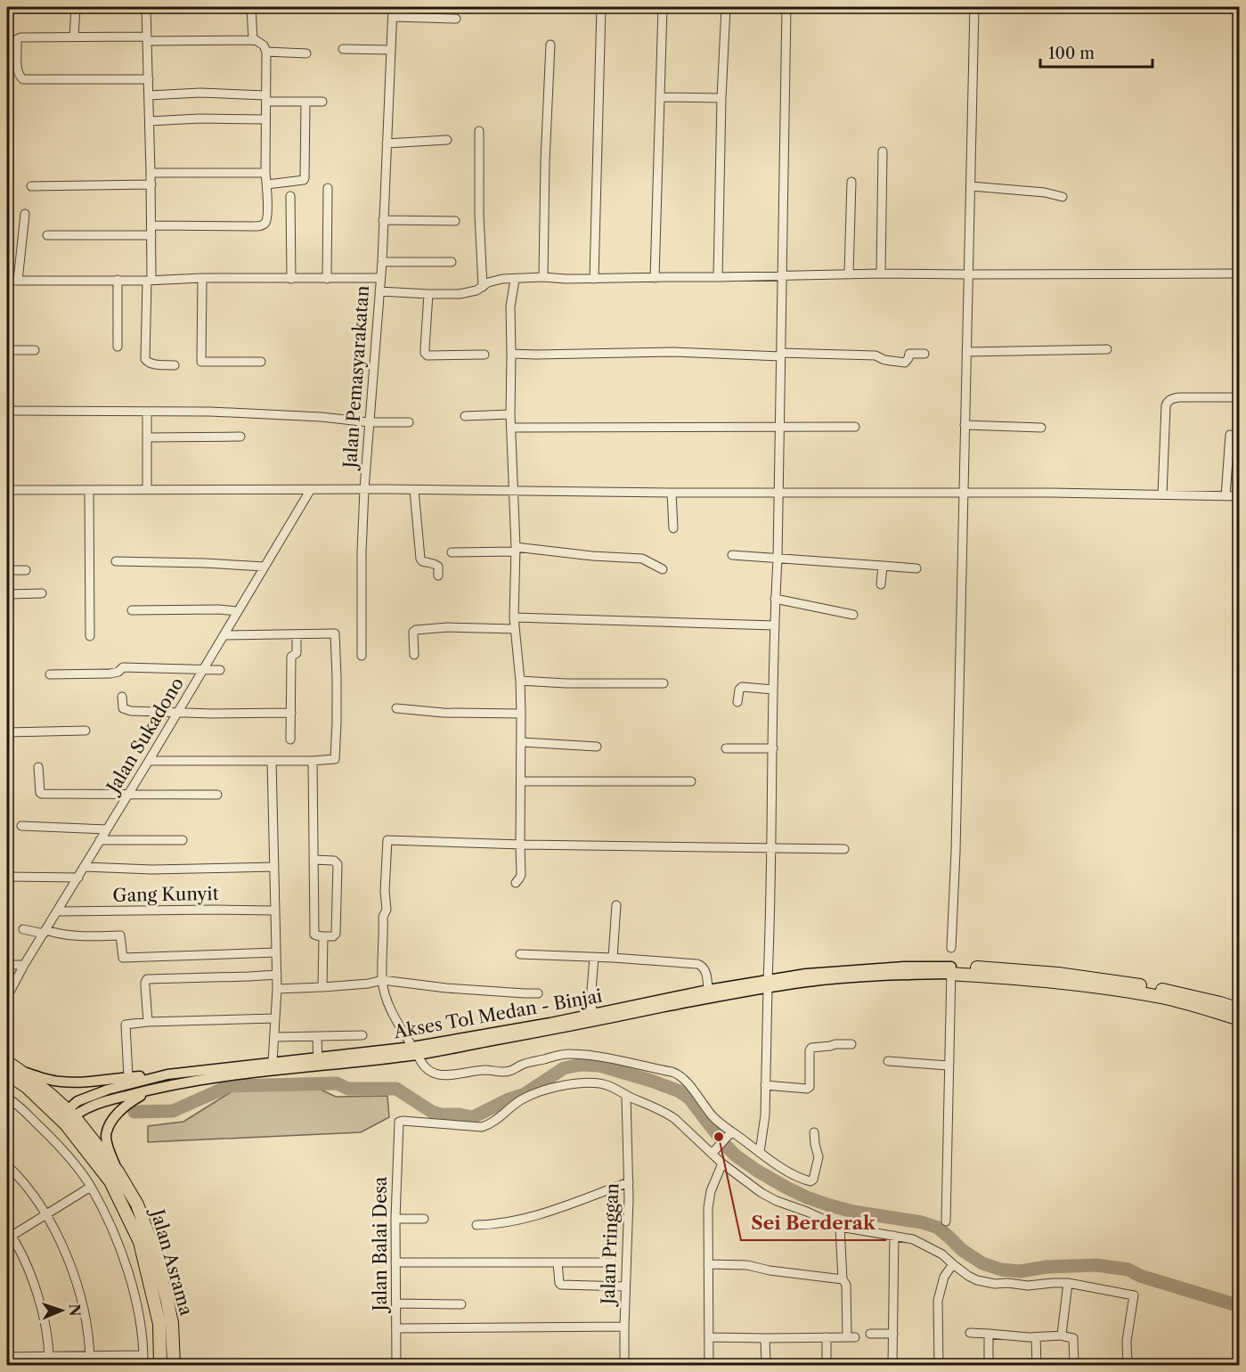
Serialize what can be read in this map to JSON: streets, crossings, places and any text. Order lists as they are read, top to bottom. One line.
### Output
{"streets":{"highway":["Jalan Asrama"],"main road":["Akses Tol Medan - Binjai"],"street":["Jalan Pemasyarakatan","Jalan Sukadono","Gang Kunyit","Jalan Balai Desa","Jalan Pringgan"]},"crossings":[["Jalan Pemasyarakatan","Jalan Sukadono"],["Jalan Sukadono","Gang Kunyit"],["Akses Tol Medan - Binjai","Jalan Asrama"],["Jalan Balai Desa","Jalan Pringgan"]],"places":["Sei Berderak"],"scale_bar":"100 m","north":"right"}
